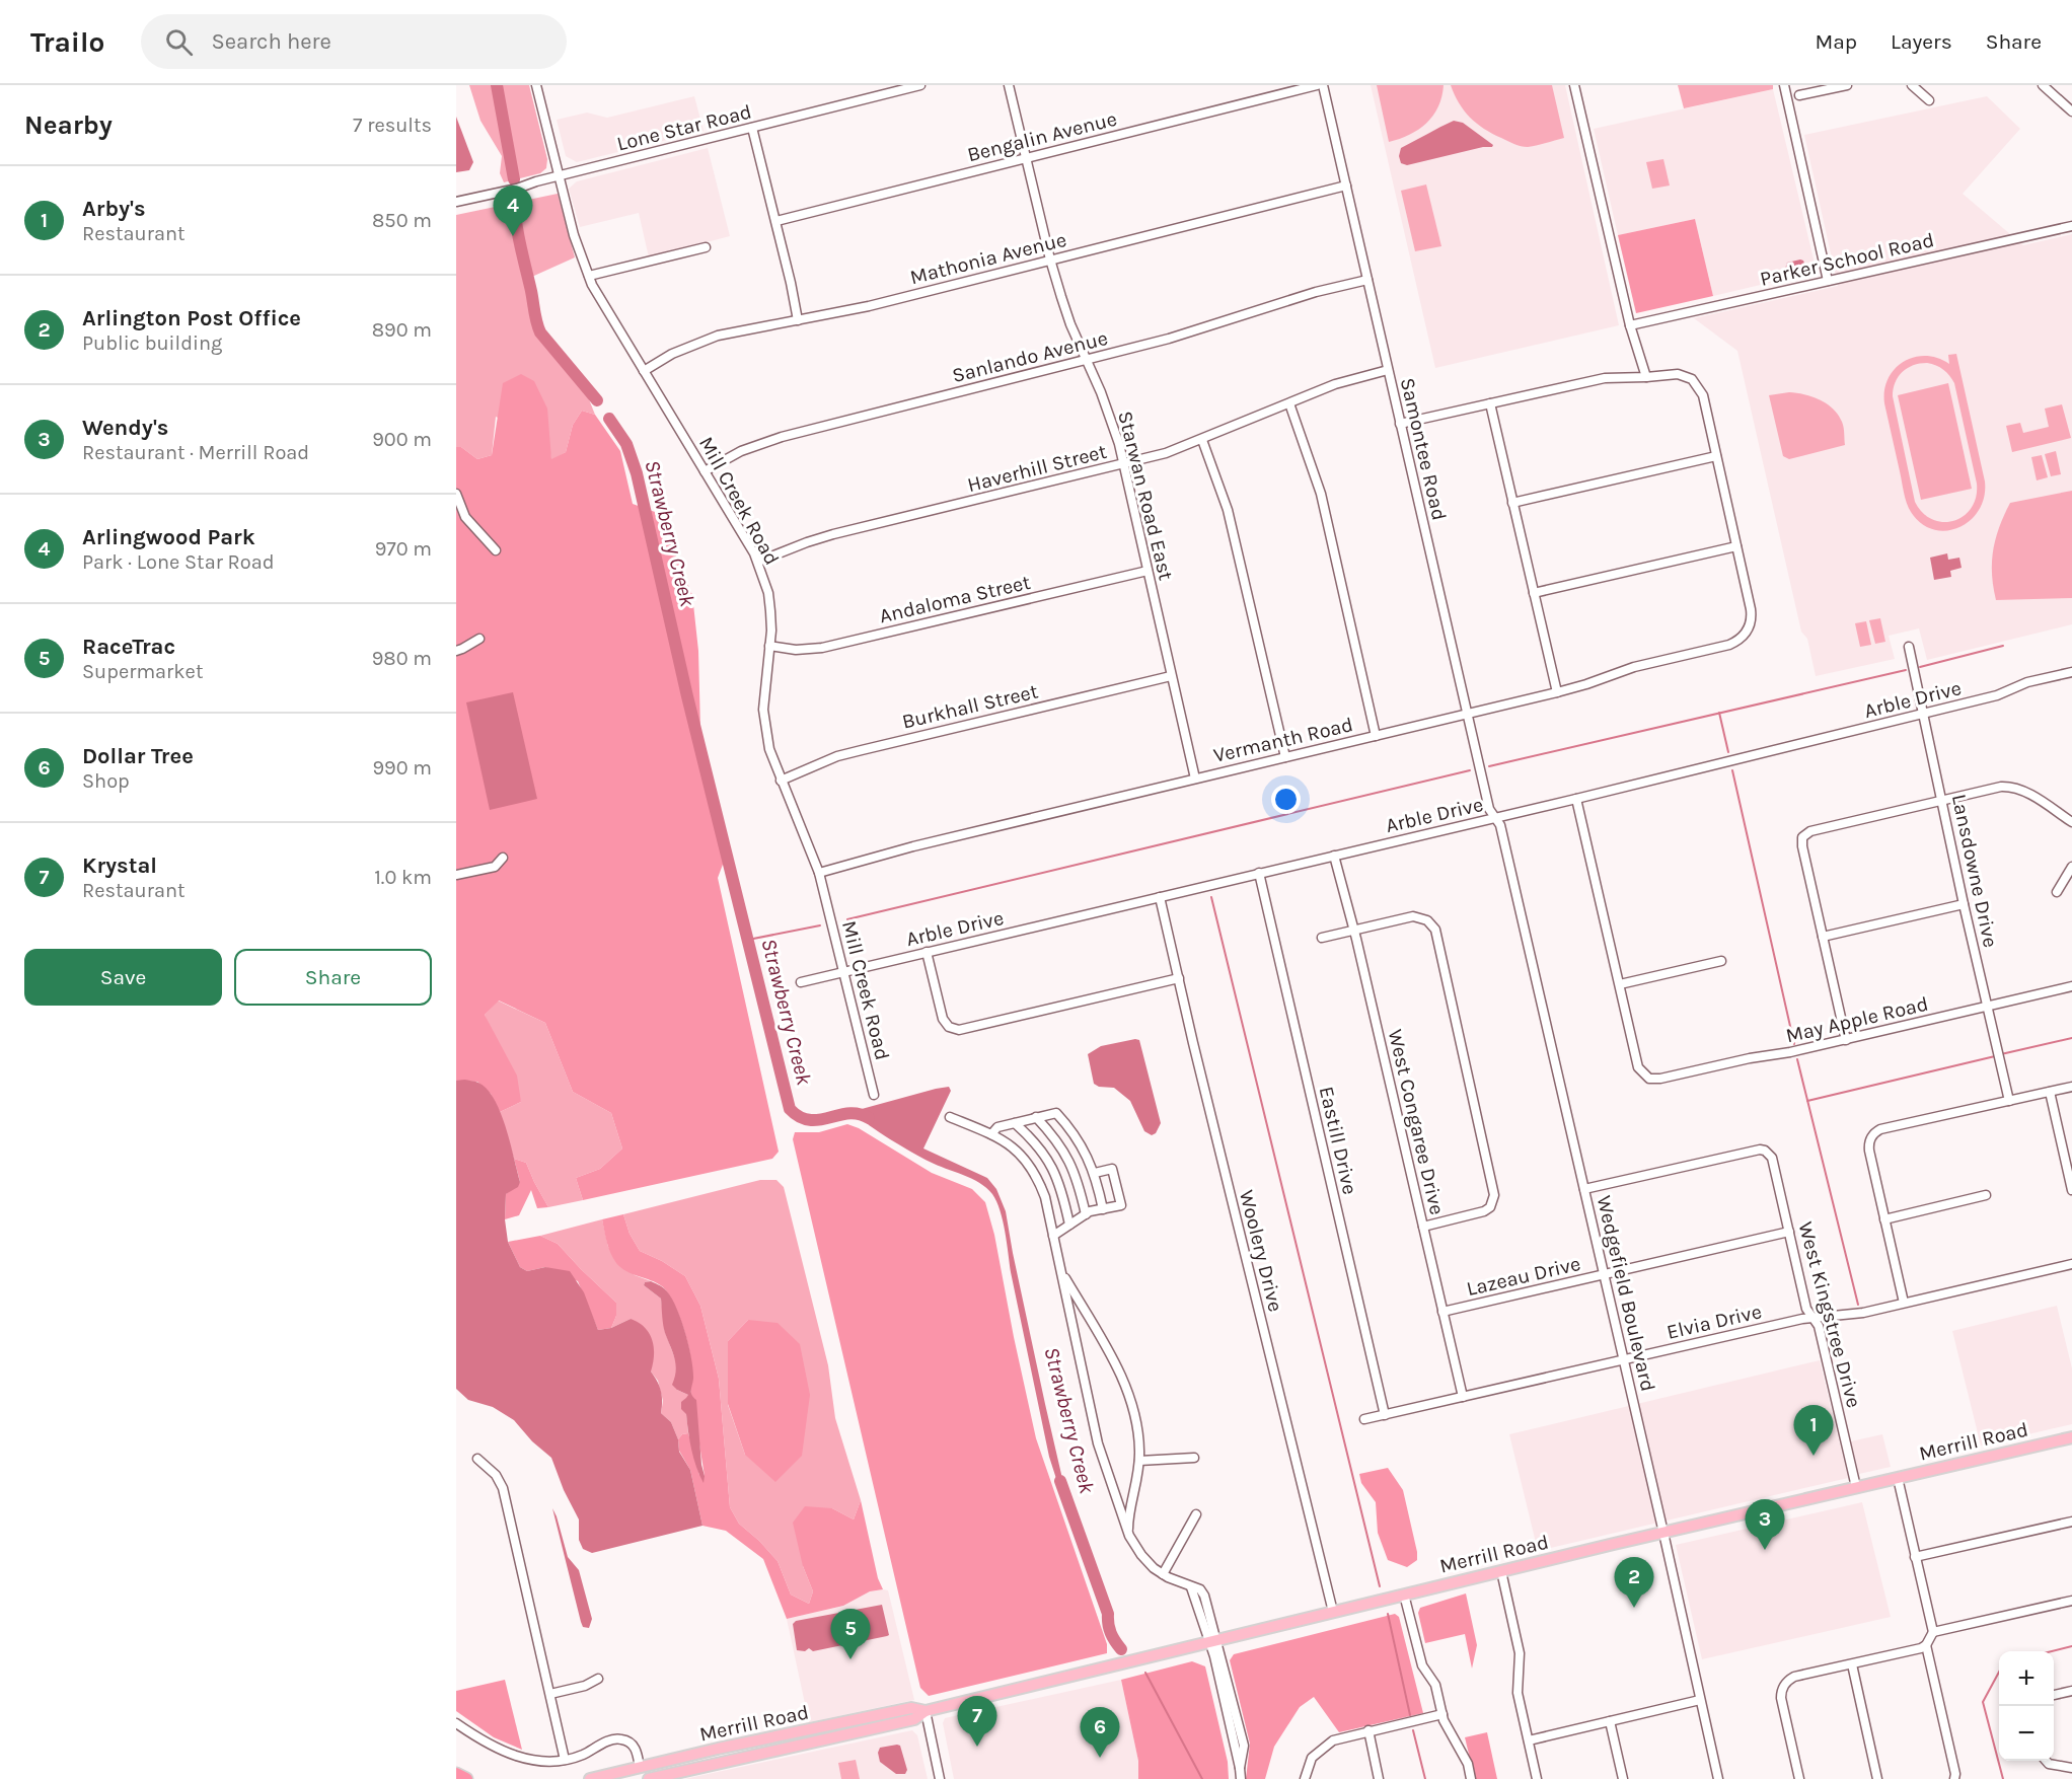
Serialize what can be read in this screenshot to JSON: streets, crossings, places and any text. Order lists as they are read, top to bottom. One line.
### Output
{"streets":{"main road":["Merrill Road"],"street":["Lone Star Road","Bengalin Avenue","Mathonia Avenue","Parker School Road","Sanlando Avenue","Samontee Road","Haverhill Street","Starwan Road East","Mill Creek Road","Andaloma Street","Arble Drive","Burkhall Street","Vermanth Road","Lansdowne Drive","May Apple Road","West Congaree Drive","Eastill Drive","Woolery Drive","Lazeau Drive","Wedgefield Boulevard","West Kingstree Drive","Elvia Drive"]},"crossings":[["Lone Star Road","Mill Creek Road"],["Bengalin Avenue","Starwan Road East"],["Mathonia Avenue","Samontee Road"],["Mathonia Avenue","Starwan Road East"],["Mathonia Avenue","Mill Creek Road"],["Sanlando Avenue","Samontee Road"],["Sanlando Avenue","Starwan Road East"],["Sanlando Avenue","Mill Creek Road"],["Samontee Road","Haverhill Street"],["Samontee Road","Arble Drive"],["Samontee Road","Vermanth Road"],["Samontee Road","Wedgefield Boulevard"],["Haverhill Street","Starwan Road East"],["Haverhill Street","Mill Creek Road"],["Starwan Road East","Andaloma Street"],["Starwan Road East","Burkhall Street"],["Starwan Road East","Vermanth Road"],["Mill Creek Road","Andaloma Street"],["Mill Creek Road","Arble Drive"],["Mill Creek Road","Burkhall Street"],["Mill Creek Road","Vermanth Road"],["Arble Drive","Lansdowne Drive"],["Arble Drive","West Congaree Drive"],["Arble Drive","Eastill Drive"],["Arble Drive","Woolery Drive"],["Arble Drive","Wedgefield Boulevard"],["Lansdowne Drive","May Apple Road"],["West Congaree Drive","Lazeau Drive"],["West Congaree Drive","Elvia Drive"],["Eastill Drive","Elvia Drive"],["Woolery Drive","Merrill Road"],["Lazeau Drive","Wedgefield Boulevard"],["Lazeau Drive","West Kingstree Drive"],["Wedgefield Boulevard","West Kingstree Drive"],["Wedgefield Boulevard","Elvia Drive"],["Wedgefield Boulevard","Merrill Road"],["West Kingstree Drive","Elvia Drive"],["West Kingstree Drive","Merrill Road"]],"water":["Strawberry Creek"],"page":{"header":"Trailo","search":"Search here","nav":["Map","Layers","Share"],"heading":["Nearby","7 results"],"list":[{"mark":"1","name":"Arby's","note":"Restaurant","value":"850 m"},{"mark":"2","name":"Arlington Post Office","note":"Public building","value":"890 m"},{"mark":"3","name":"Wendy's","note":"Restaurant · Merrill Road","value":"900 m"},{"mark":"4","name":"Arlingwood Park","note":"Park · Lone Star Road","value":"970 m"},{"mark":"5","name":"RaceTrac","note":"Supermarket","value":"980 m"},{"mark":"6","name":"Dollar Tree","note":"Shop","value":"990 m"},{"mark":"7","name":"Krystal","note":"Restaurant","value":"1.0 km"}],"pins":["4","1","3","2","5","7","6"],"buttons":["Save","Share"],"map_buttons":["+","−"]}}
